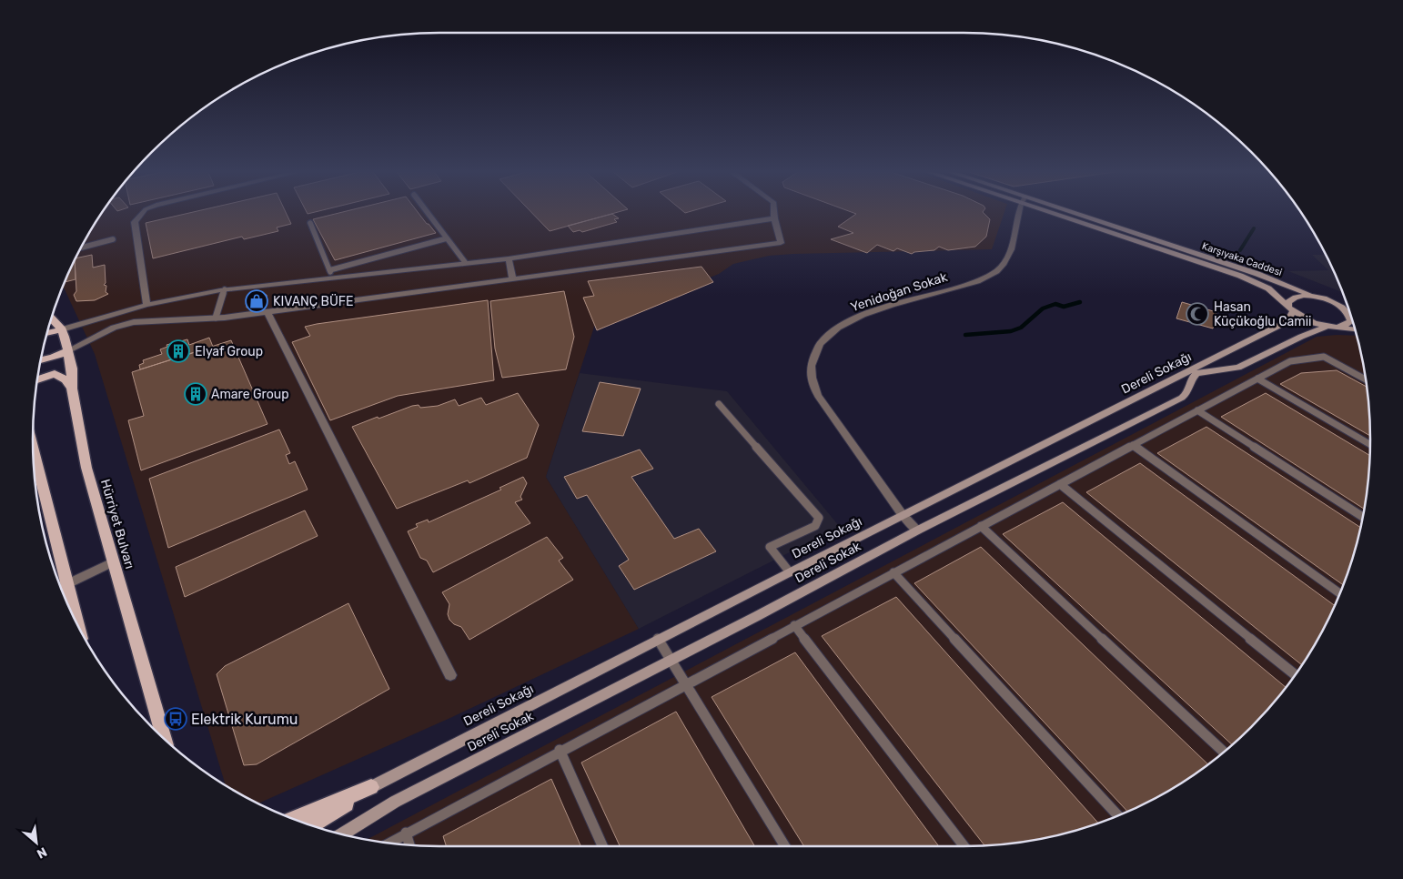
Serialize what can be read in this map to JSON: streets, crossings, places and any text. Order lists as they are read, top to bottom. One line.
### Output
{"streets":{"main road":["Hürriyet Bulvarı"],"street":["Karşıyaka Caddesi","Yenidoğan Sokak","Dereli Sokağı","Dereli Sokak"]},"crossings":[["Karşıyaka Caddesi","Dereli Sokağı"],["Karşıyaka Caddesi","Dereli Sokak"],["Yenidoğan Sokak","Dereli Sokağı"],["Yenidoğan Sokak","Dereli Sokak"]],"places":{"shop":["KIVANÇ BÜFE"],"mosque":["Hasan Küçükoğlu Camii"],"building":["Elyaf Group","Amare Group"],"bus stop":["Elektrik Kurumu"]},"north":"bottom right"}
